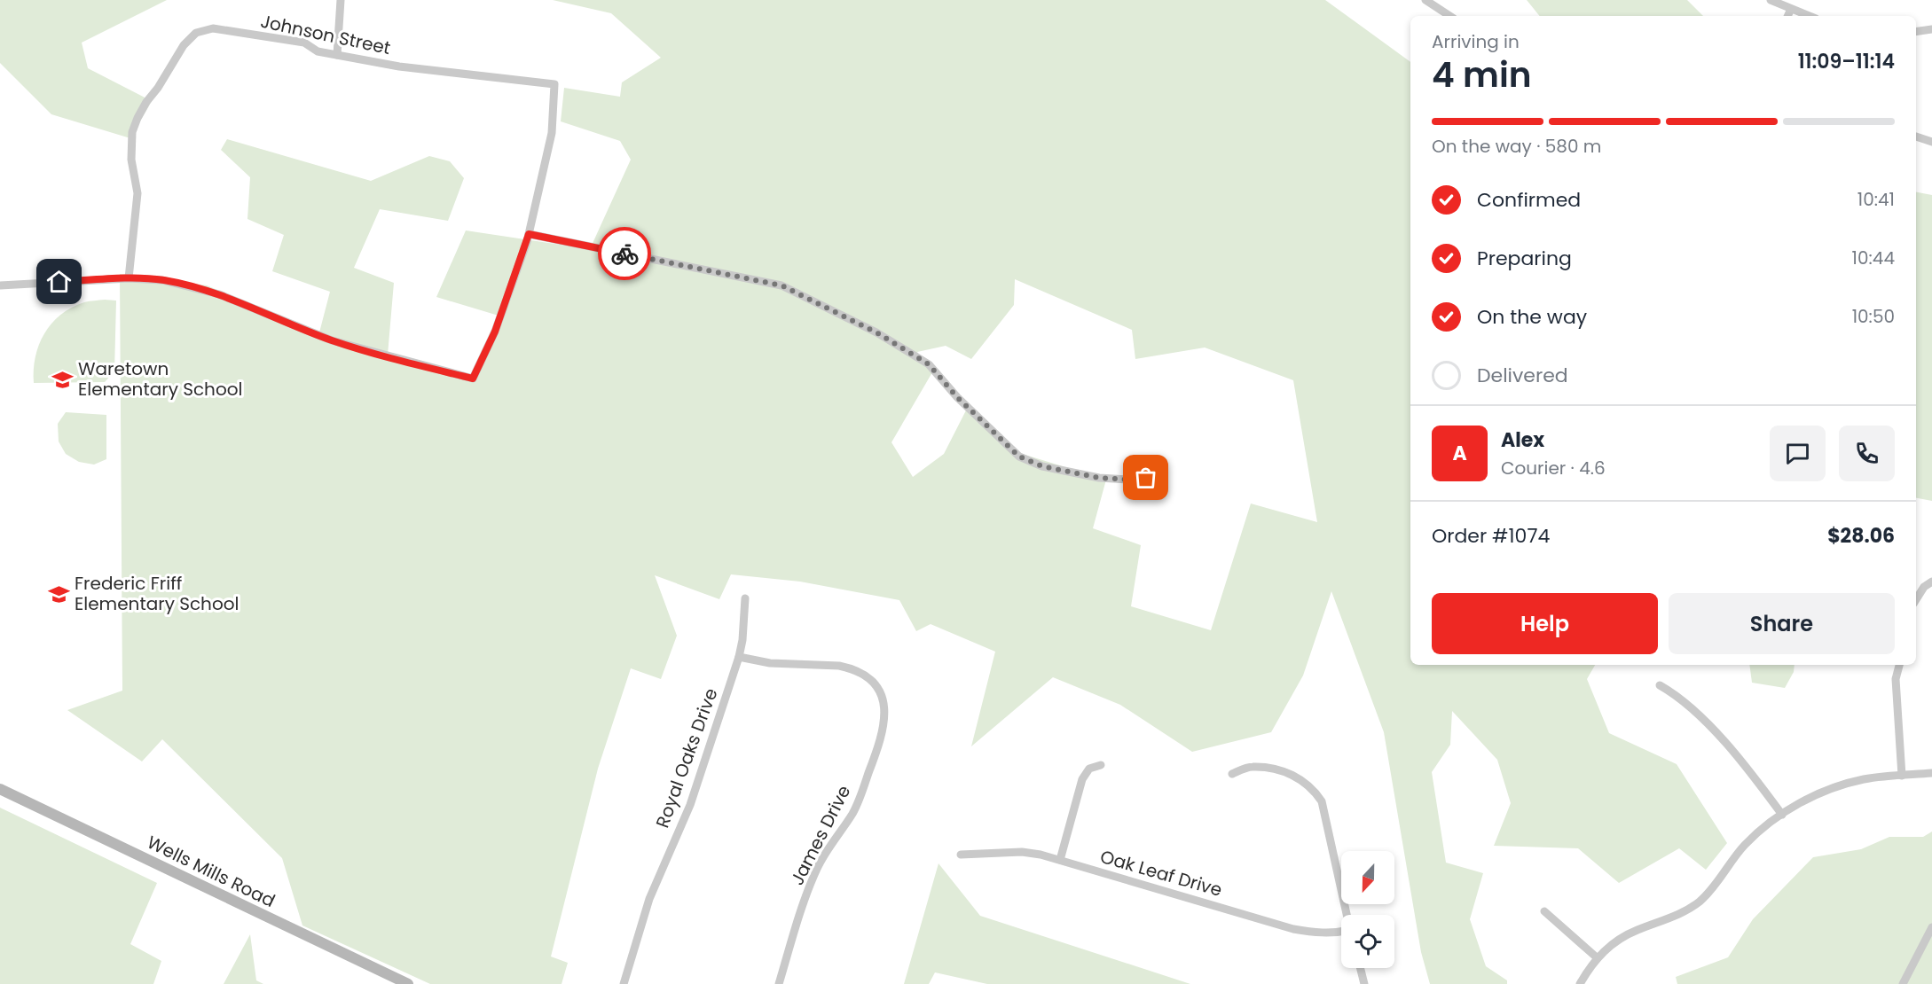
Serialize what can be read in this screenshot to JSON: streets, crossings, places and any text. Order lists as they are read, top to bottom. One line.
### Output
{"streets":{"main road":["Wells Mills Road"],"street":["Johnson Street","Royal Oaks Drive","James Drive","Oak Leaf Drive"]},"crossings":[["Royal Oaks Drive","James Drive"]],"places":{"school or university":["Waretown Elementary School","Frederic Friff Elementary School"]},"north":"bottom","page":{"heading":["4 min","Arriving in","11:09–11:14"],"panel":["Alex","Courier · 4.6","Order #1074","$28.06"],"bar":"On the way · 580 m","list":[["Confirmed","10:41"],["Preparing","10:44"],["On the way","10:50"],"Delivered"],"round":"A","buttons":["Help","Share"]}}
